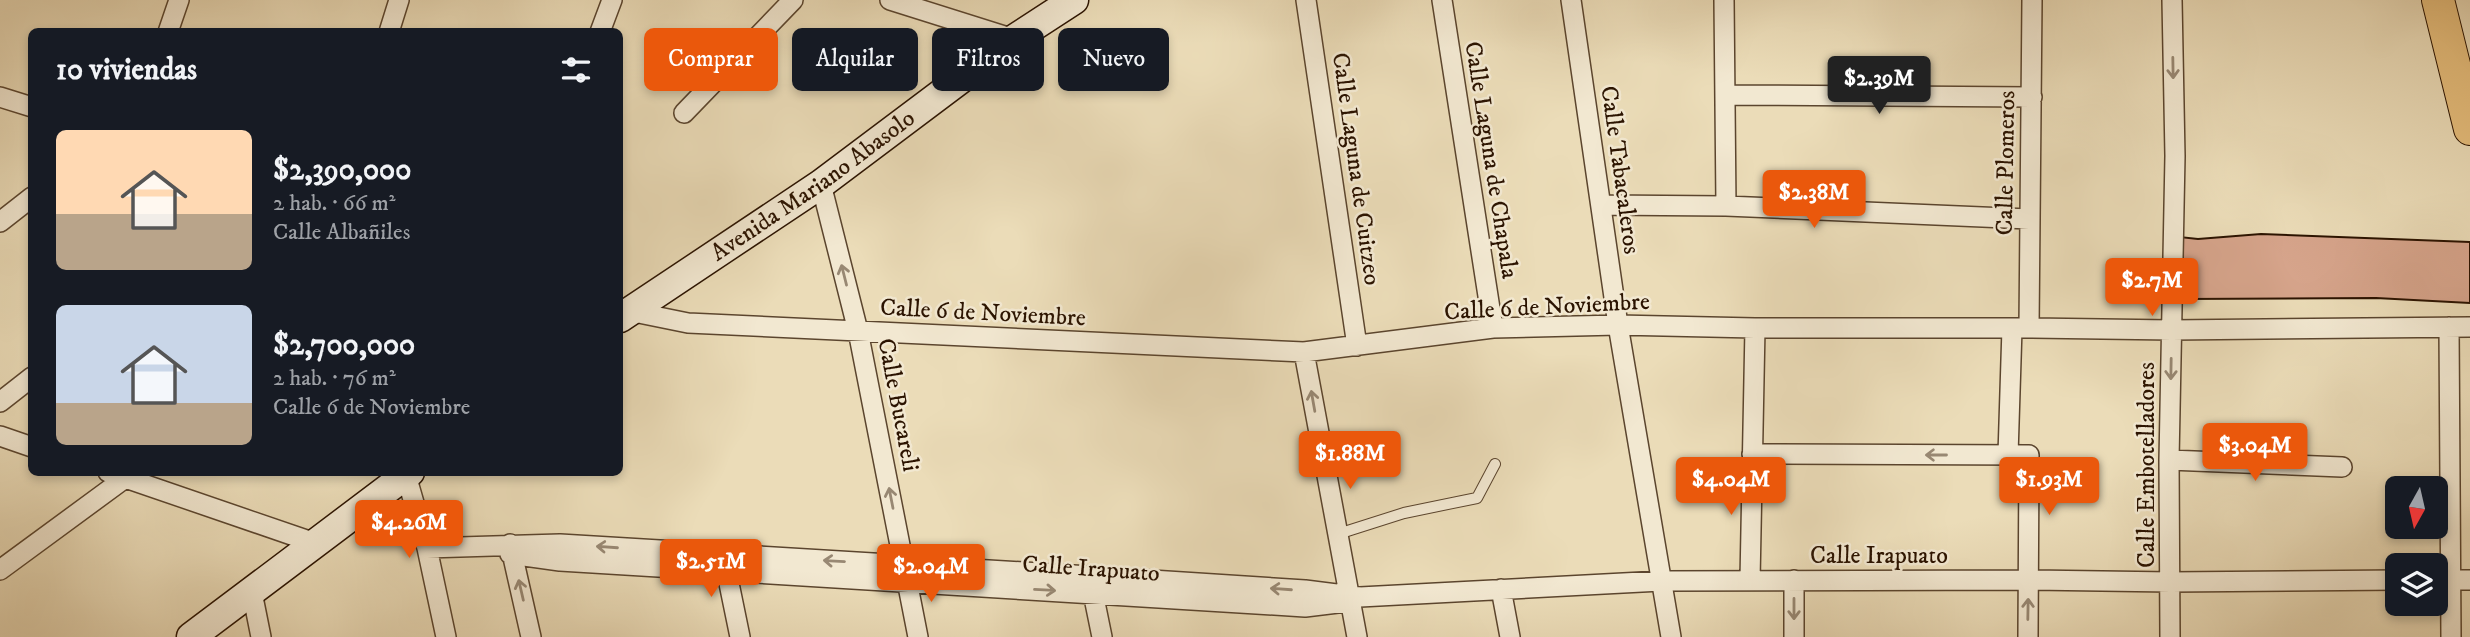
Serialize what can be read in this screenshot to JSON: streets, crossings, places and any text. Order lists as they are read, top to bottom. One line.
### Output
{"streets":{"street":["Calle Laguna de Chapala","Calle Plomeros","Calle Laguna de Cuitzeo","Calle Tabacaleros","Avenida Mariano Abasolo","Calle 6 de Noviembre","Calle Bucareli","Calle Embotelladores","Calle Irapuato"]},"crossings":[["Calle Laguna de Chapala","Calle 6 de Noviembre"],["Calle Plomeros","Calle 6 de Noviembre"],["Calle Laguna de Cuitzeo","Calle 6 de Noviembre"],["Calle Tabacaleros","Calle 6 de Noviembre"],["Calle Tabacaleros","Calle Irapuato"],["Avenida Mariano Abasolo","Calle Bucareli"],["Calle 6 de Noviembre","Calle Bucareli"],["Calle 6 de Noviembre","Calle Embotelladores"],["Calle Bucareli","Calle Irapuato"],["Calle Embotelladores","Calle Irapuato"]],"one_way":["Calle Bucareli","Calle Embotelladores"],"north":"bottom","page":{"chip":["Comprar","Alquilar","Filtros","Nuevo"],"heading":"10 viviendas","price":["$2.39M","$2.38M","$2.7M","$3.04M","$1.88M","$4.04M","$1.93M","$4.26M","$2.51M","$2.04M"],"list":[{"name":"$2,390,000","note":"2 hab. · 66 m² · Calle Albañiles"},{"name":"$2,700,000","note":"2 hab. · 76 m² · Calle 6 de Noviembre"}]}}
